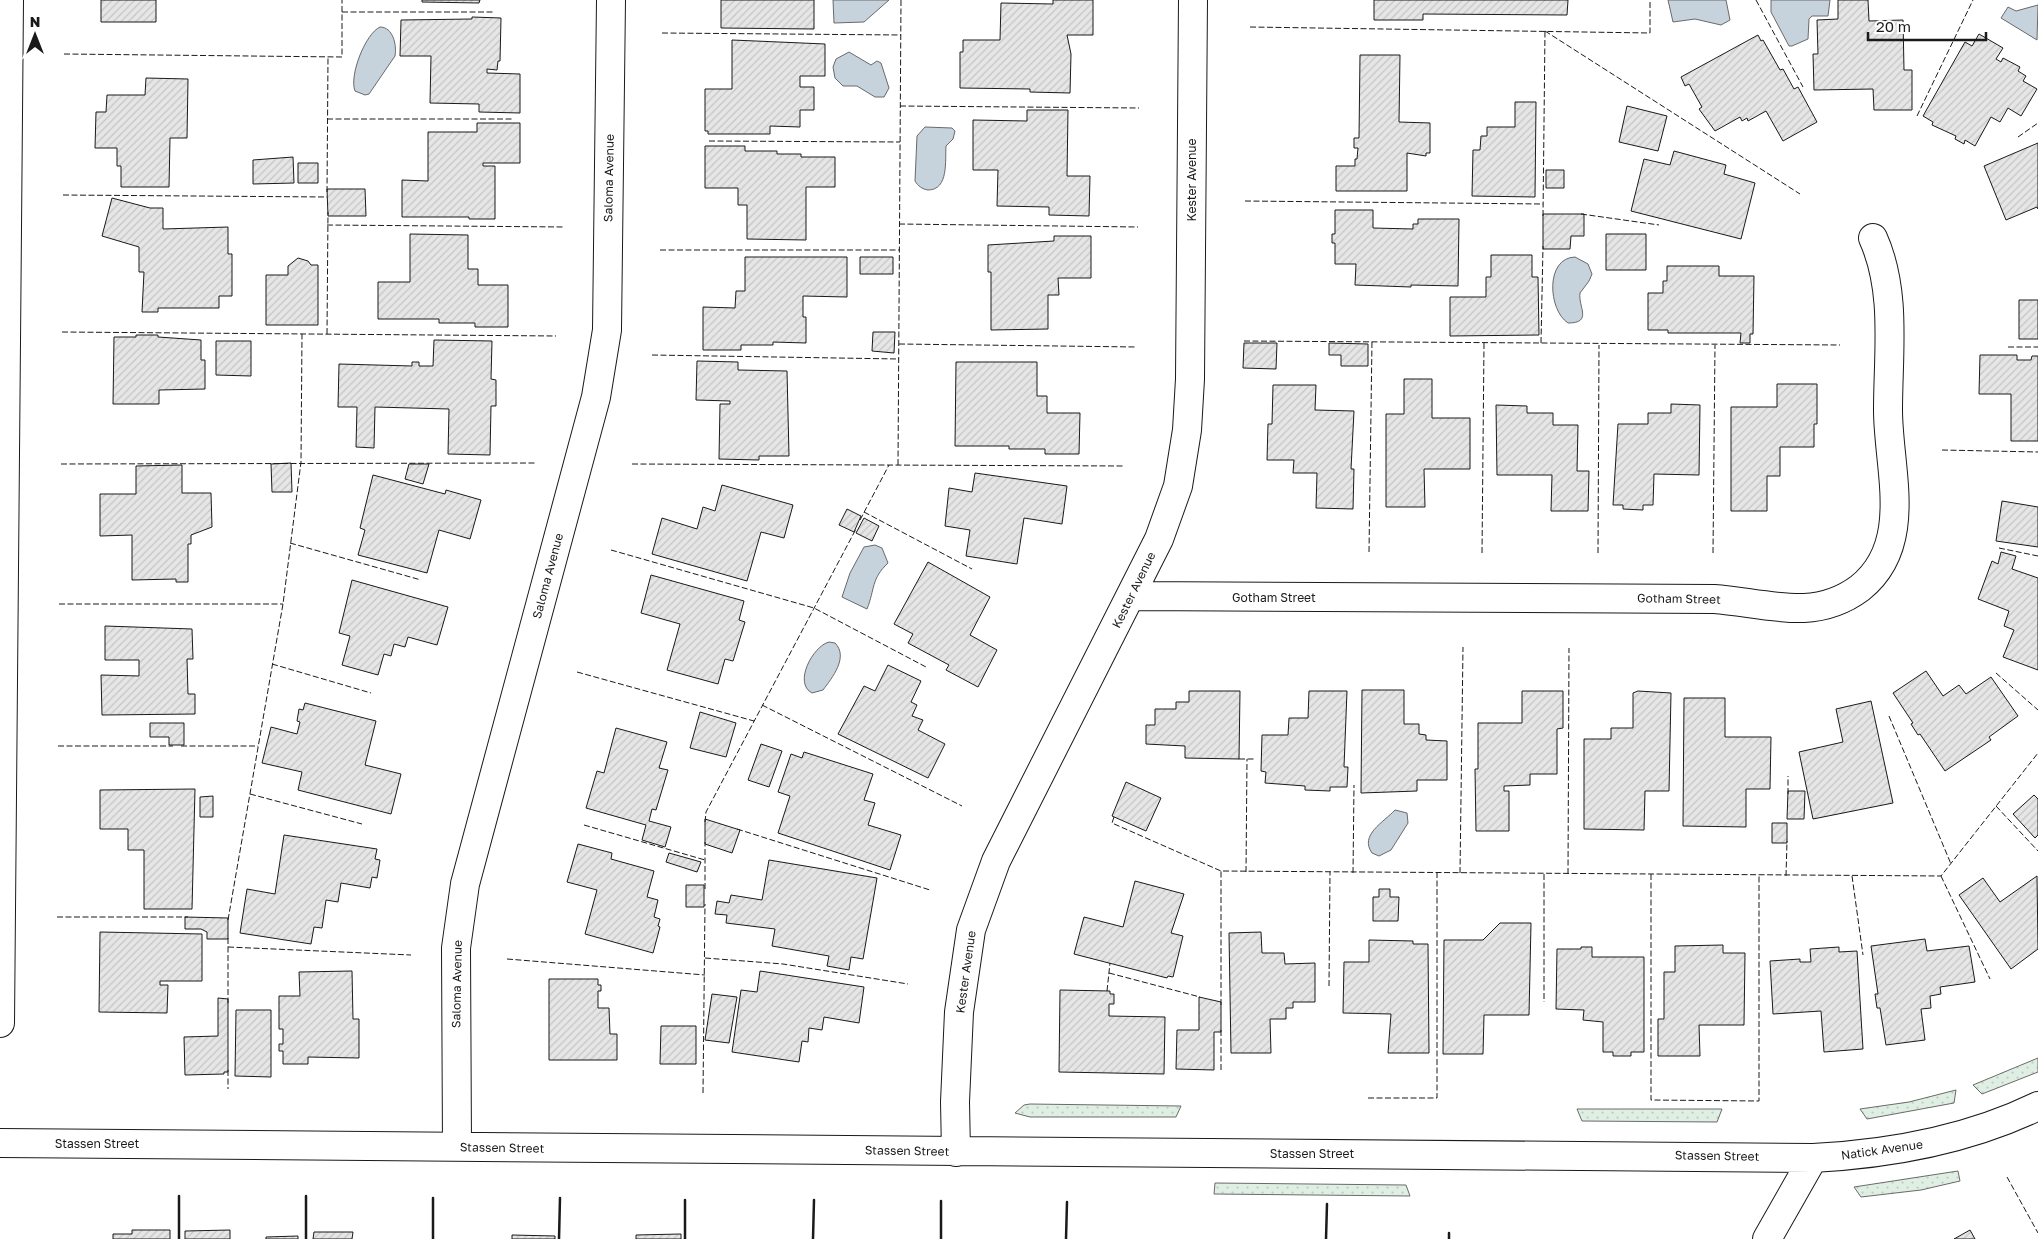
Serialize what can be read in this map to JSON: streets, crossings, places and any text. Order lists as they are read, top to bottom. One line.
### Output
{"streets":{"street":["Saloma Avenue","Kester Avenue","Gotham Street","Stassen Street","Natick Avenue"]},"crossings":[["Saloma Avenue","Stassen Street"],["Kester Avenue","Gotham Street"],["Kester Avenue","Stassen Street"],["Stassen Street","Natick Avenue"]],"scale_bar":"20 m","north":"top"}
